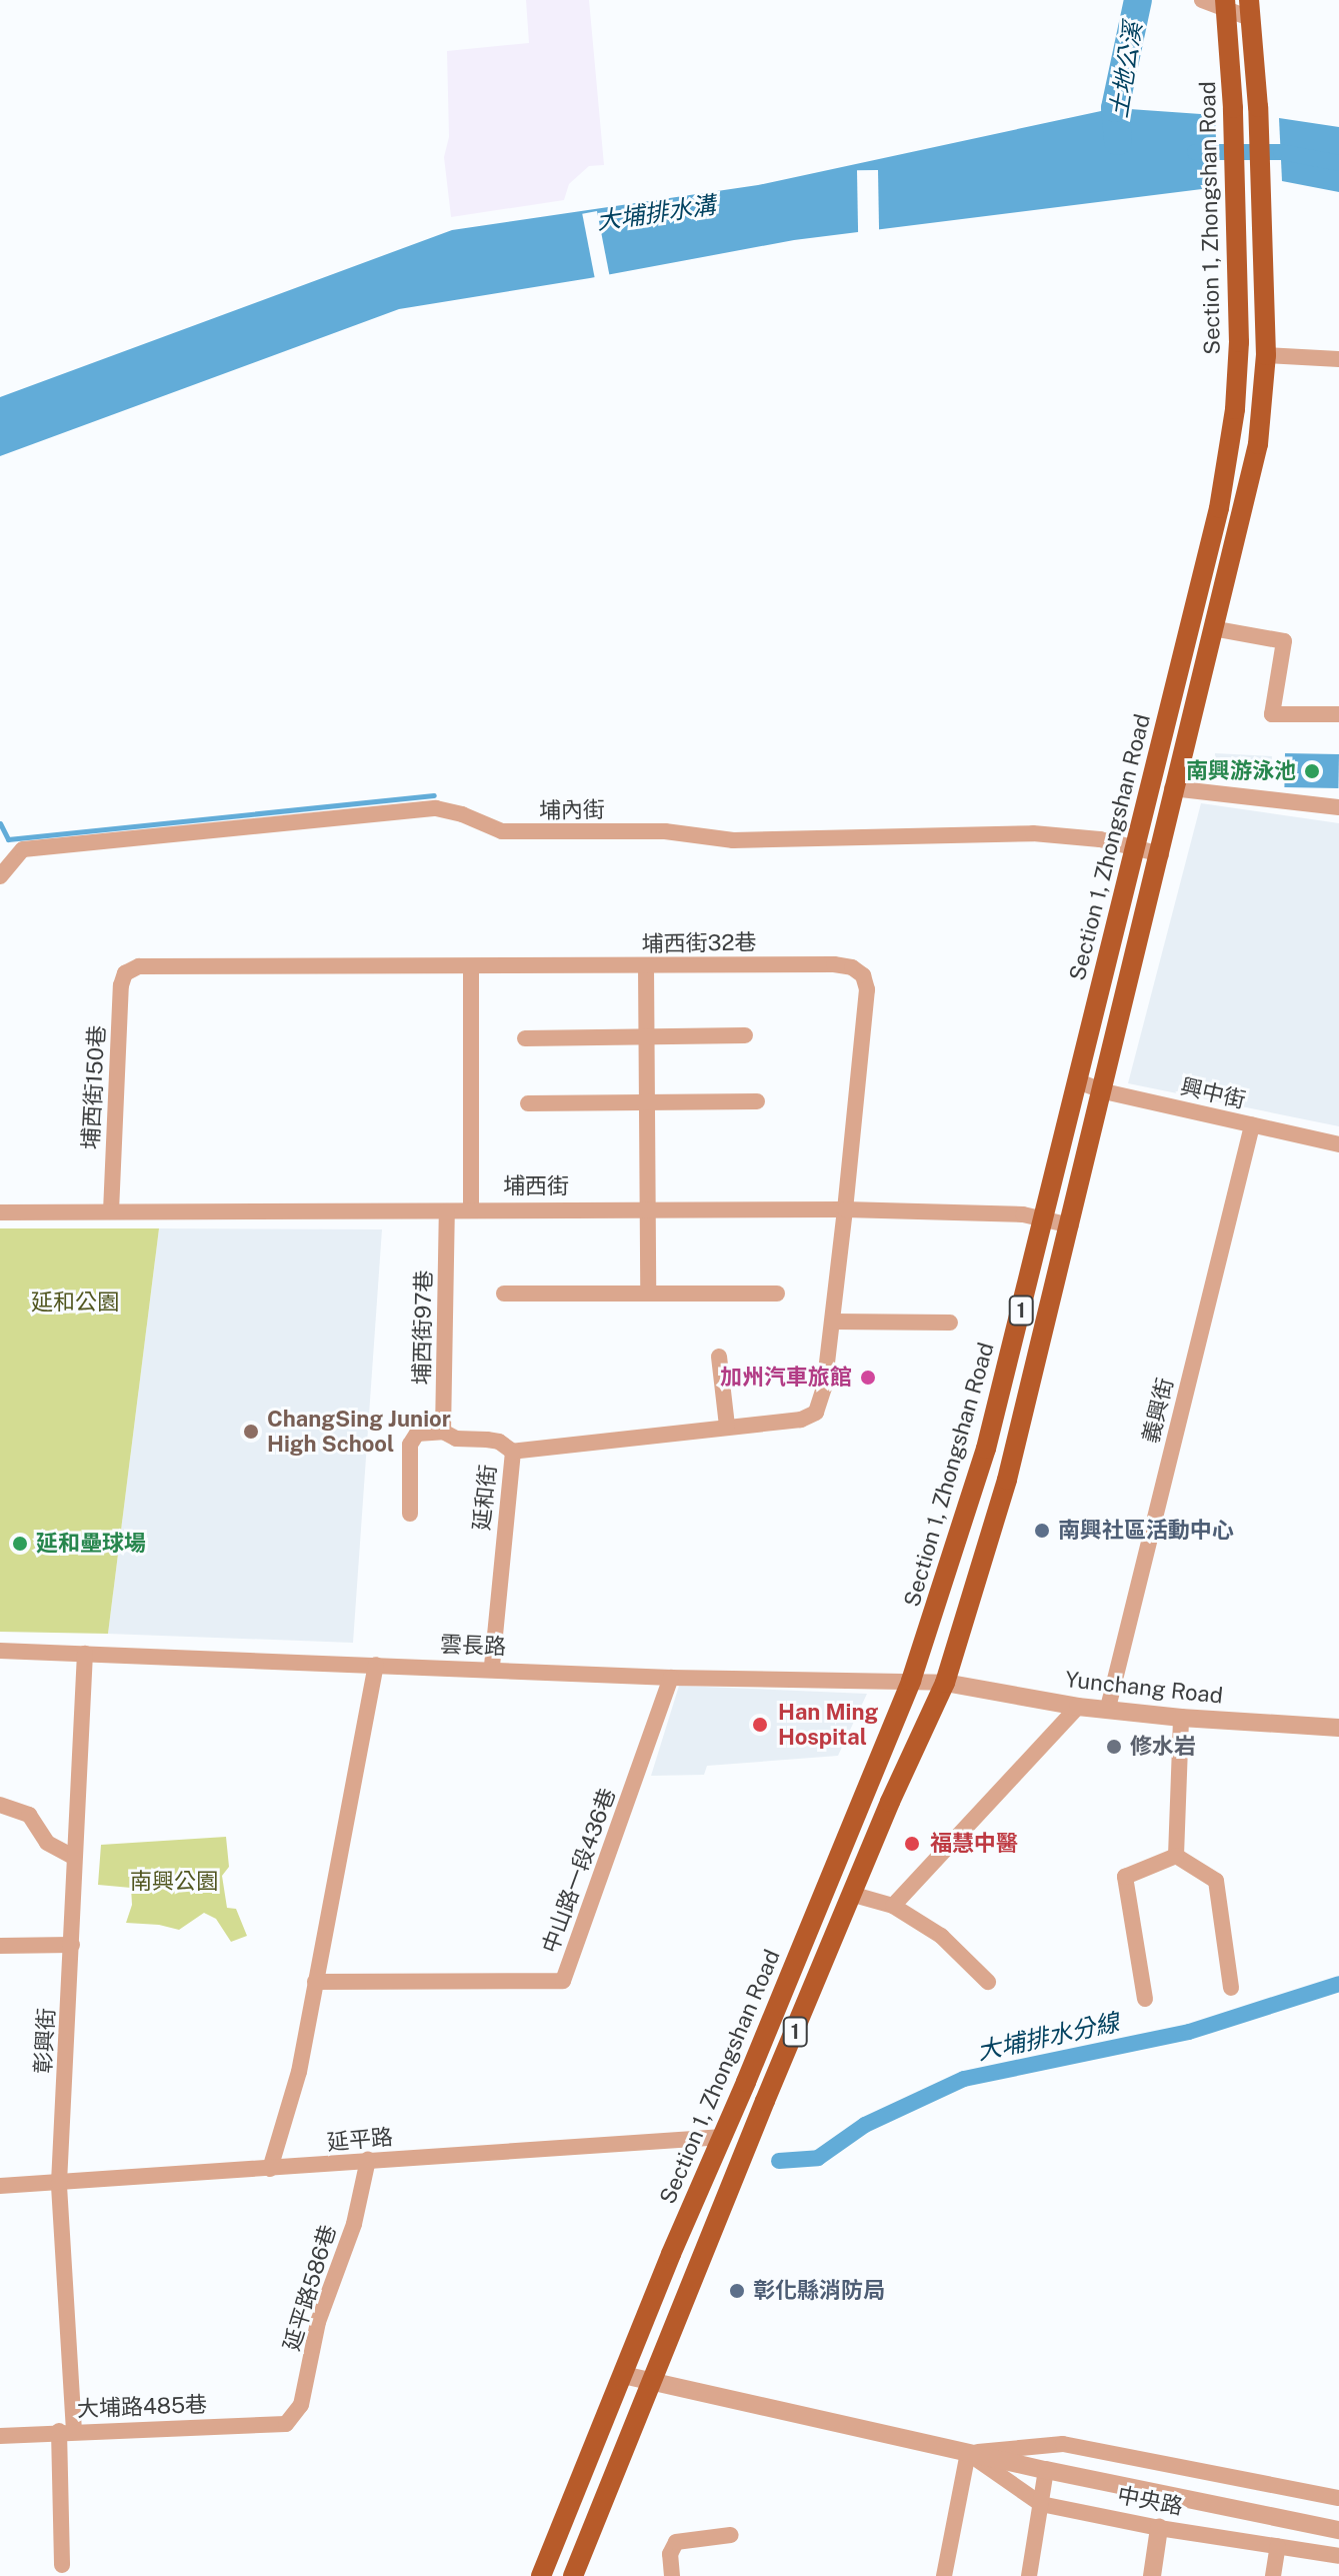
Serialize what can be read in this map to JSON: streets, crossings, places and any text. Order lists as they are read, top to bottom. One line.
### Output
{"streets":{"main road":["Section 1, Zhongshan Road","1"],"street":["埔內街","埔西街32巷","埔西街150巷","興中街","埔西街","埔西街97巷","義興街","延和街","雲長路","Yunchang Road","中山路一段436巷","彰興街","延平路","延平路586巷","大埔路485巷","中央路"]},"crossings":[["Section 1, Zhongshan Road","埔內街"],["Section 1, Zhongshan Road","興中街"],["Section 1, Zhongshan Road","埔西街"],["Section 1, Zhongshan Road","雲長路"],["Section 1, Zhongshan Road","Yunchang Road"],["Section 1, Zhongshan Road","延平路"],["Section 1, Zhongshan Road","中央路"],["埔西街32巷","埔西街150巷"],["埔西街32巷","埔西街"],["埔西街32巷","延和街"],["埔西街150巷","埔西街"],["興中街","義興街"],["埔西街","埔西街97巷"],["埔西街","延和街"],["義興街","Yunchang Road"],["延和街","雲長路"],["雲長路","Yunchang Road"],["雲長路","中山路一段436巷"],["雲長路","彰興街"],["彰興街","延平路"],["彰興街","大埔路485巷"],["延平路","延平路586巷"],["延平路586巷","大埔路485巷"]],"water":["土地公溪","大埔排水溝","大埔排水分線"],"parks":["延和公園","南興公園"],"places":["南興游泳池","加州汽車旅館","ChangSing Junior High School","南興社區活動中心","延和壘球場","Han Ming Hospital","修水岩","福慧中醫","彰化縣消防局"]}
